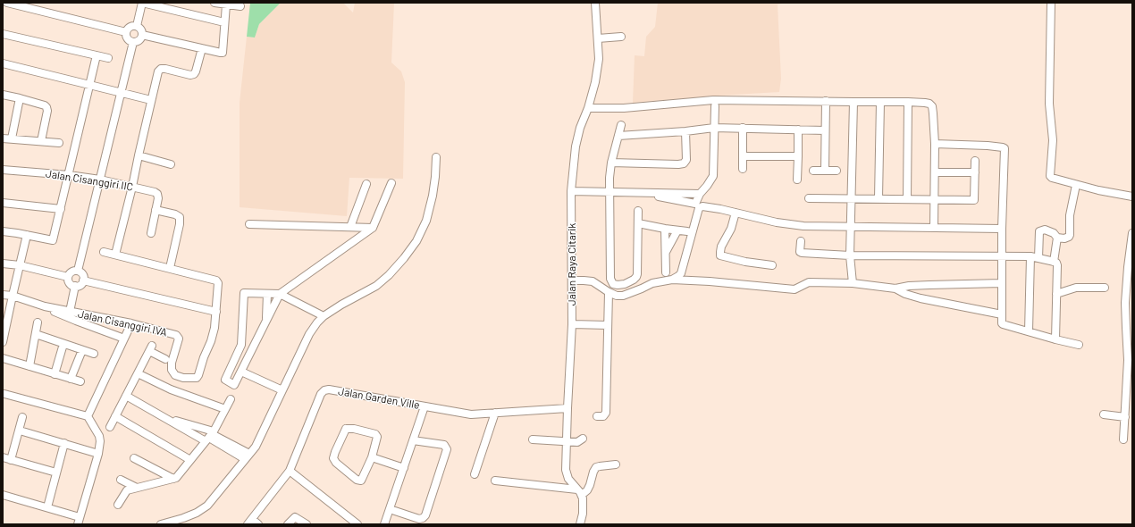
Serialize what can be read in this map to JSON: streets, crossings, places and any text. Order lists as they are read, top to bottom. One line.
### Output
{"streets":{"street":["Jalan Cisanggiri IIC","Jalan Raya Citarik","Jalan Cisanggiri IVA","Jalan Garden Ville"]},"crossings":[["Jalan Raya Citarik","Jalan Garden Ville"]]}
